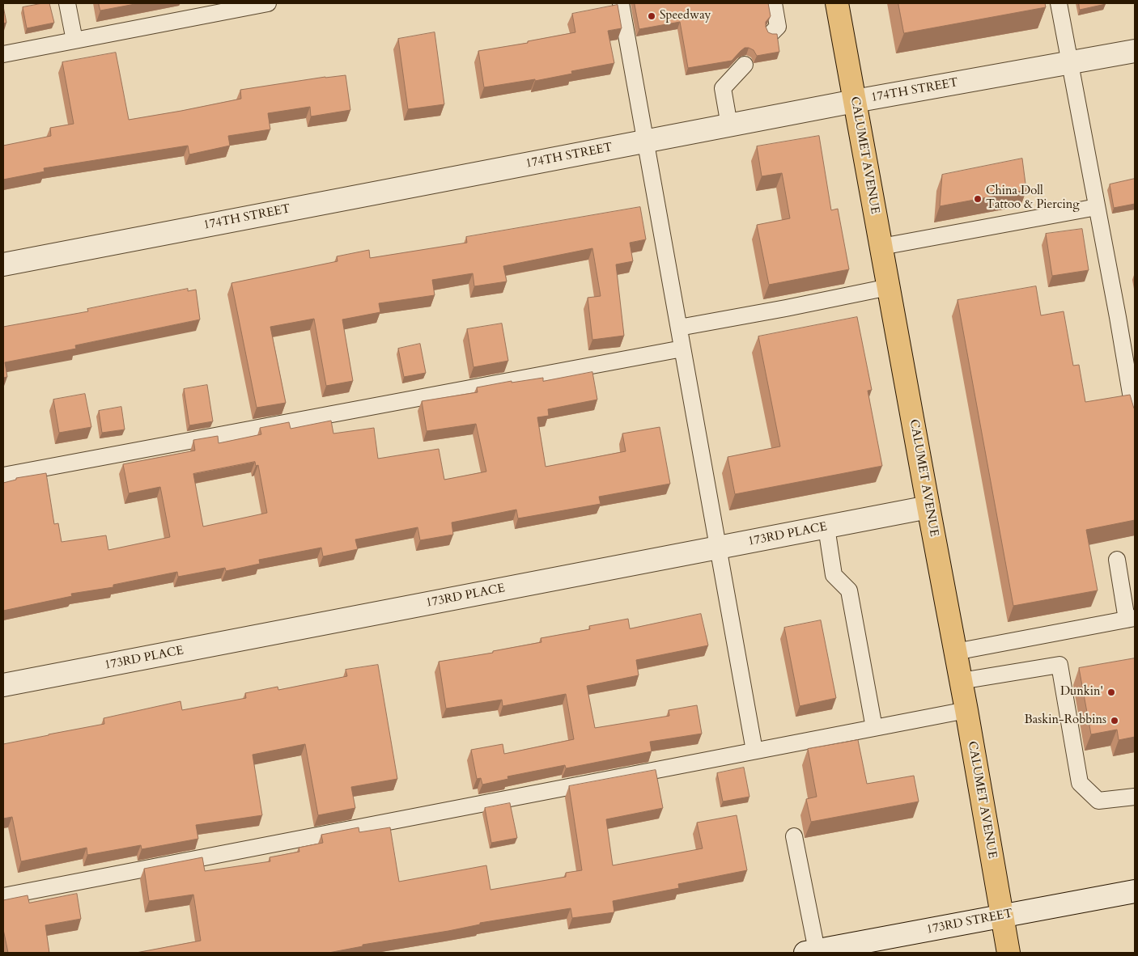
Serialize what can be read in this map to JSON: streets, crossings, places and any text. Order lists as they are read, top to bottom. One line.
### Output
{"streets":{"main road":["CALUMET AVENUE"],"street":["174TH STREET","173RD PLACE","173RD STREET"]},"crossings":[["174TH STREET","CALUMET AVENUE"],["CALUMET AVENUE","173RD PLACE"],["CALUMET AVENUE","173RD STREET"]],"places":["Speedway","China Doll Tattoo & Piercing","Dunkin'","Baskin-Robbins"]}
